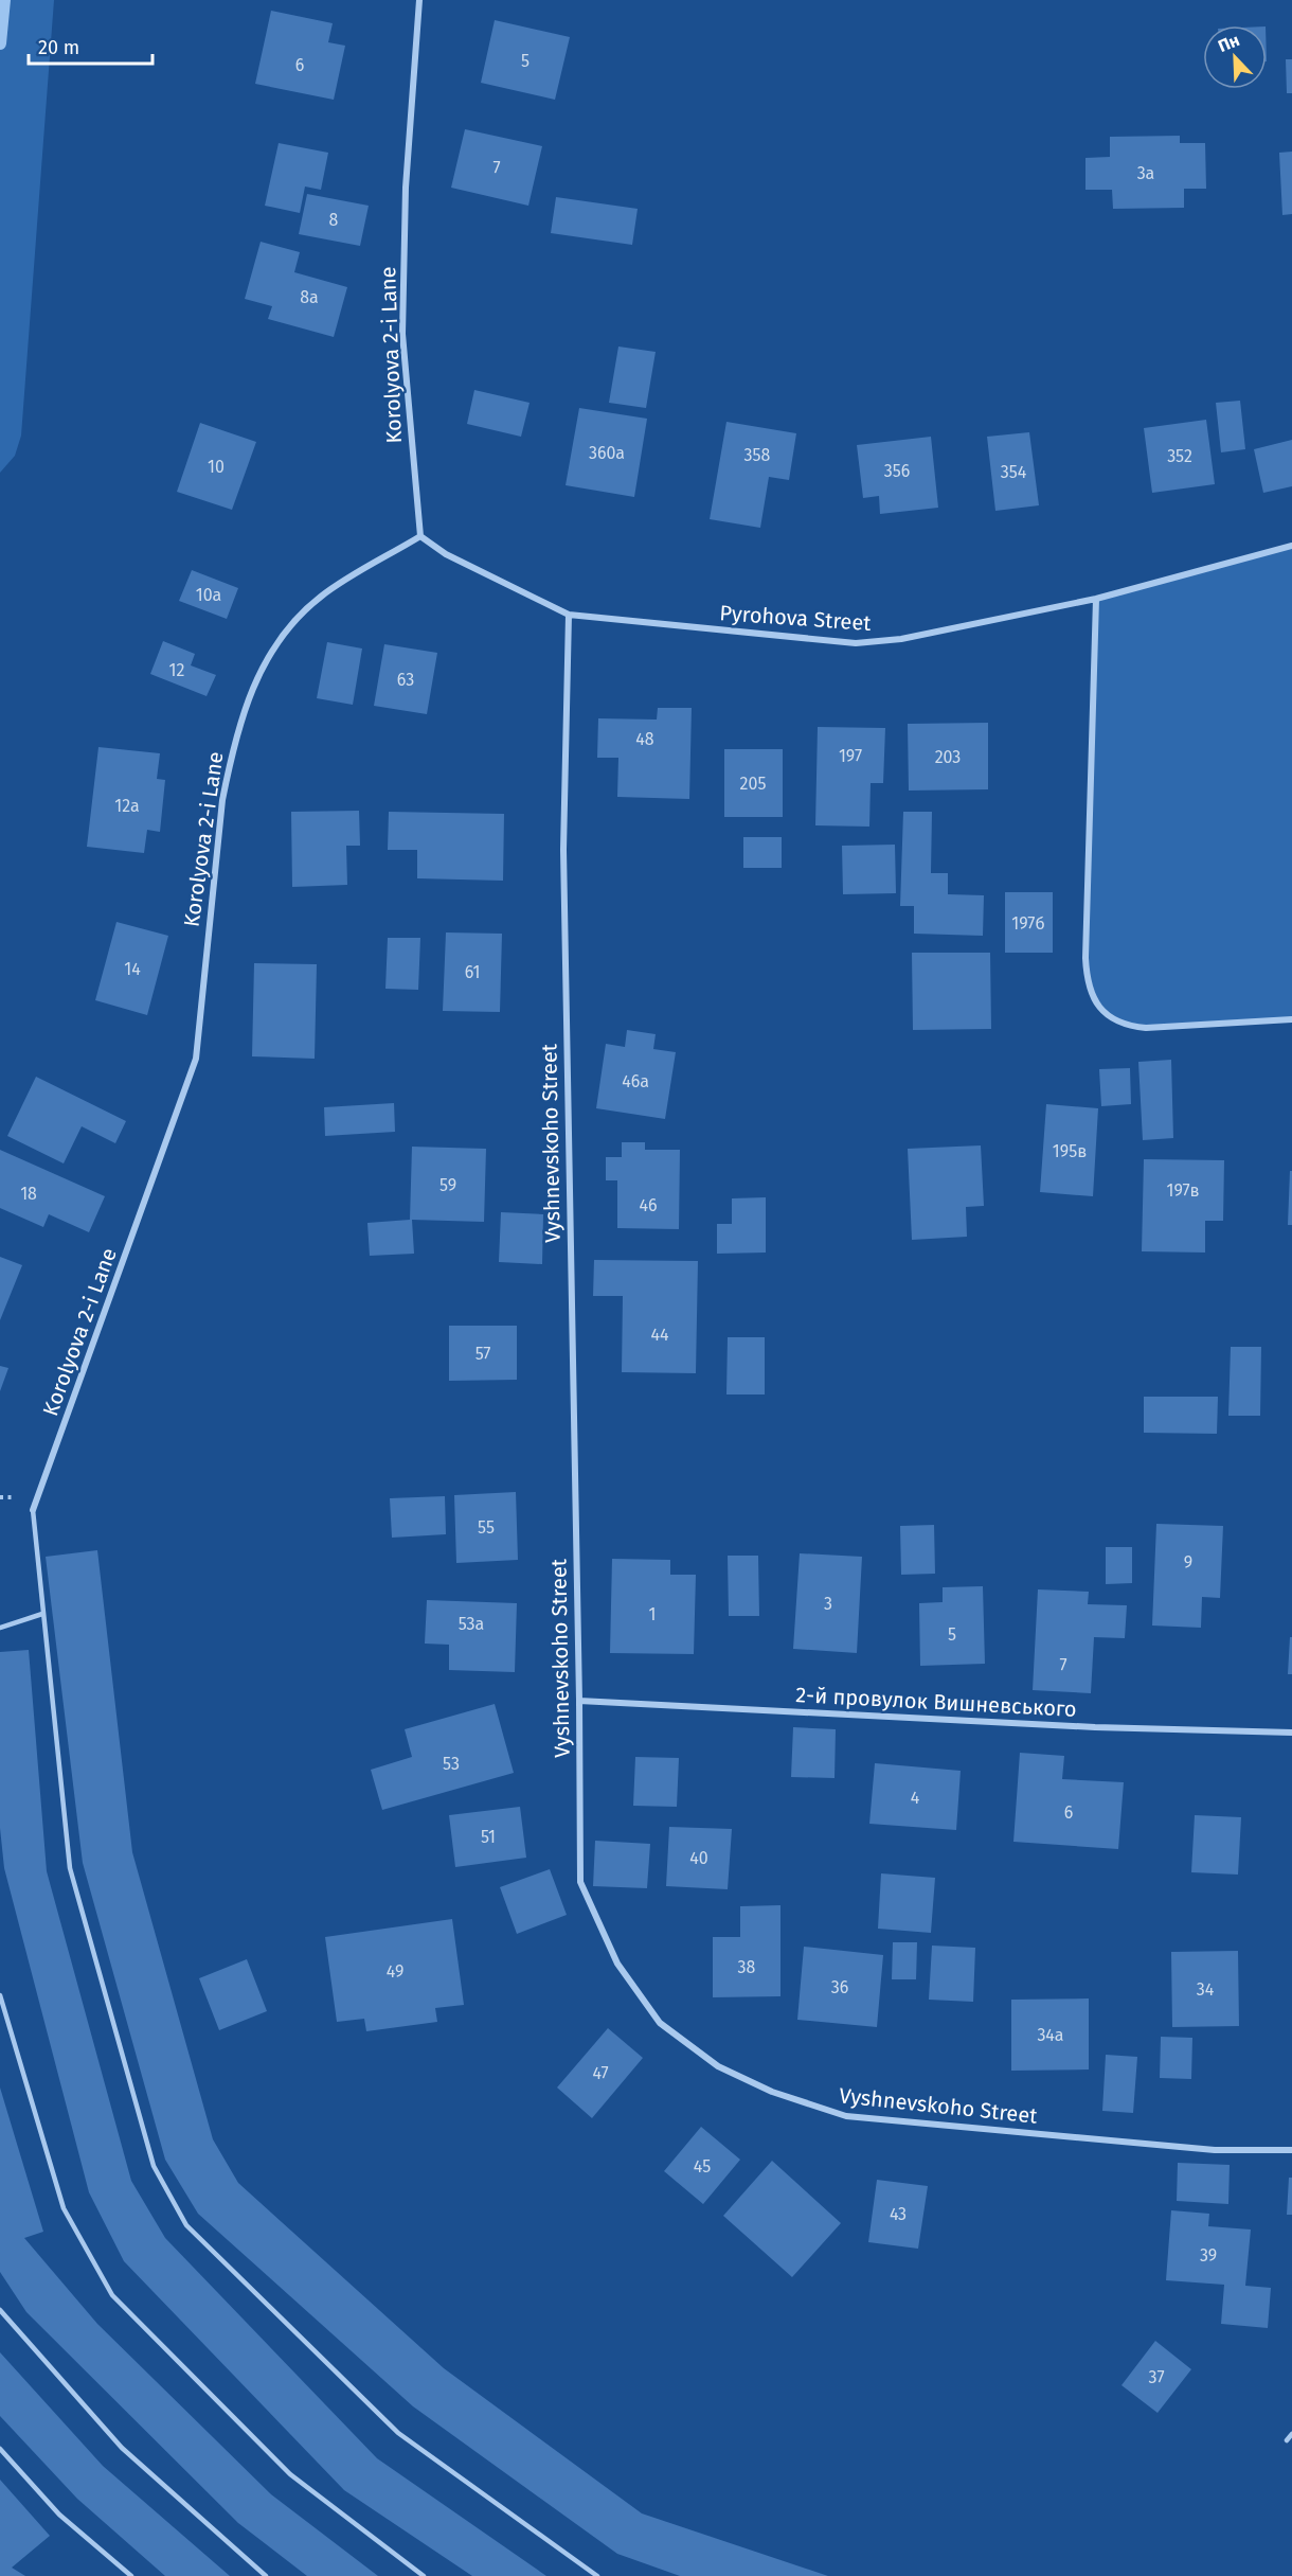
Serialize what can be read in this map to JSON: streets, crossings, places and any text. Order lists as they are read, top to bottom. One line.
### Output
{"streets":{"street":["Korolyova 2-i Lane","Pyrohova Street","Vyshnevskoho Street","2-й провулок Вишневського"]},"crossings":[["Korolyova 2-i Lane","Pyrohova Street"],["Pyrohova Street","Vyshnevskoho Street"],["Vyshnevskoho Street","2-й провулок Вишневського"]],"house_numbers":["5","6","7","3а","8","8а","360а","358","352","10","356","354","10а","12","63","48","197","203","205","12а","197б","14","61","46а","195в","59","197в","18","46","44","57","55","9","3","1","53а","5","7","53","4","6","51","40","38","49","36","34","34а","47","45","43","39","37"],"scale_bar":"20 m","north":"top left"}
